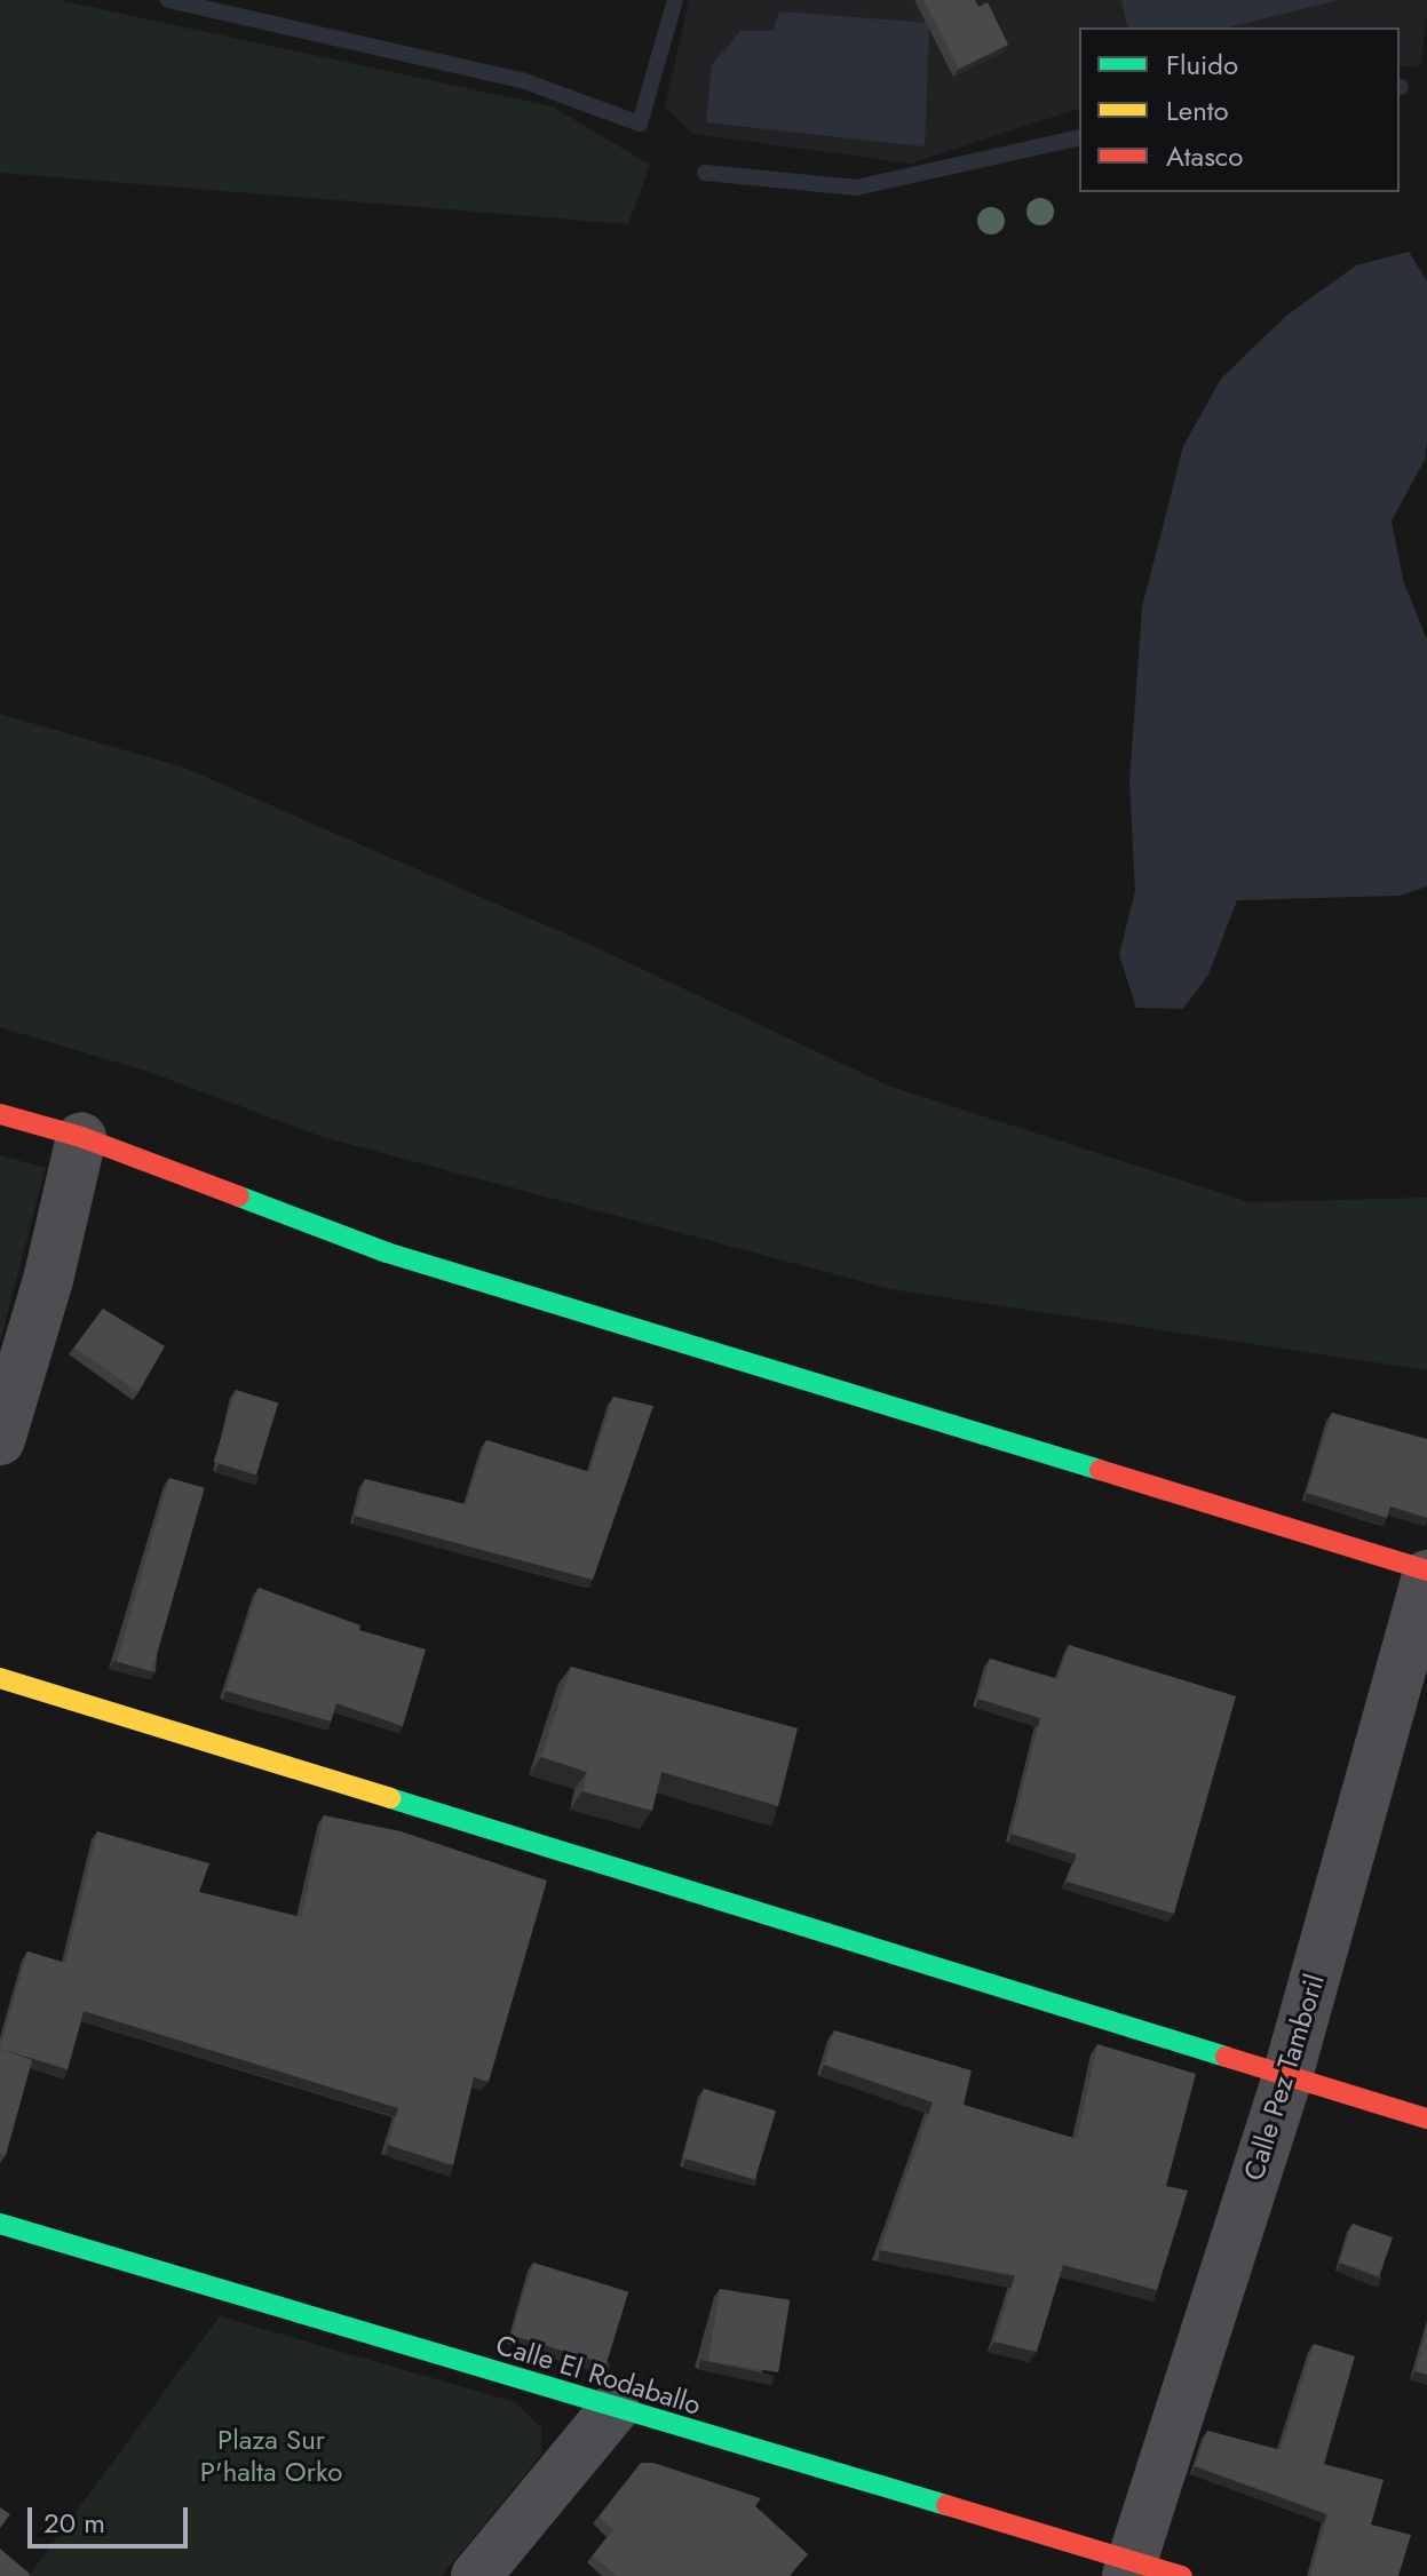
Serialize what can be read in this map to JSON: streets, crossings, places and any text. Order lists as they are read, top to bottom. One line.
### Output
{"streets":{"street":["Calle Pez Tamboril","Calle El Rodaballo"]},"crossings":[["Calle Pez Tamboril","Calle El Rodaballo"]],"parks":["Plaza Sur P'halta Orko"],"legend":["Fluido","Lento","Atasco"],"scale_bar":"20 m"}
